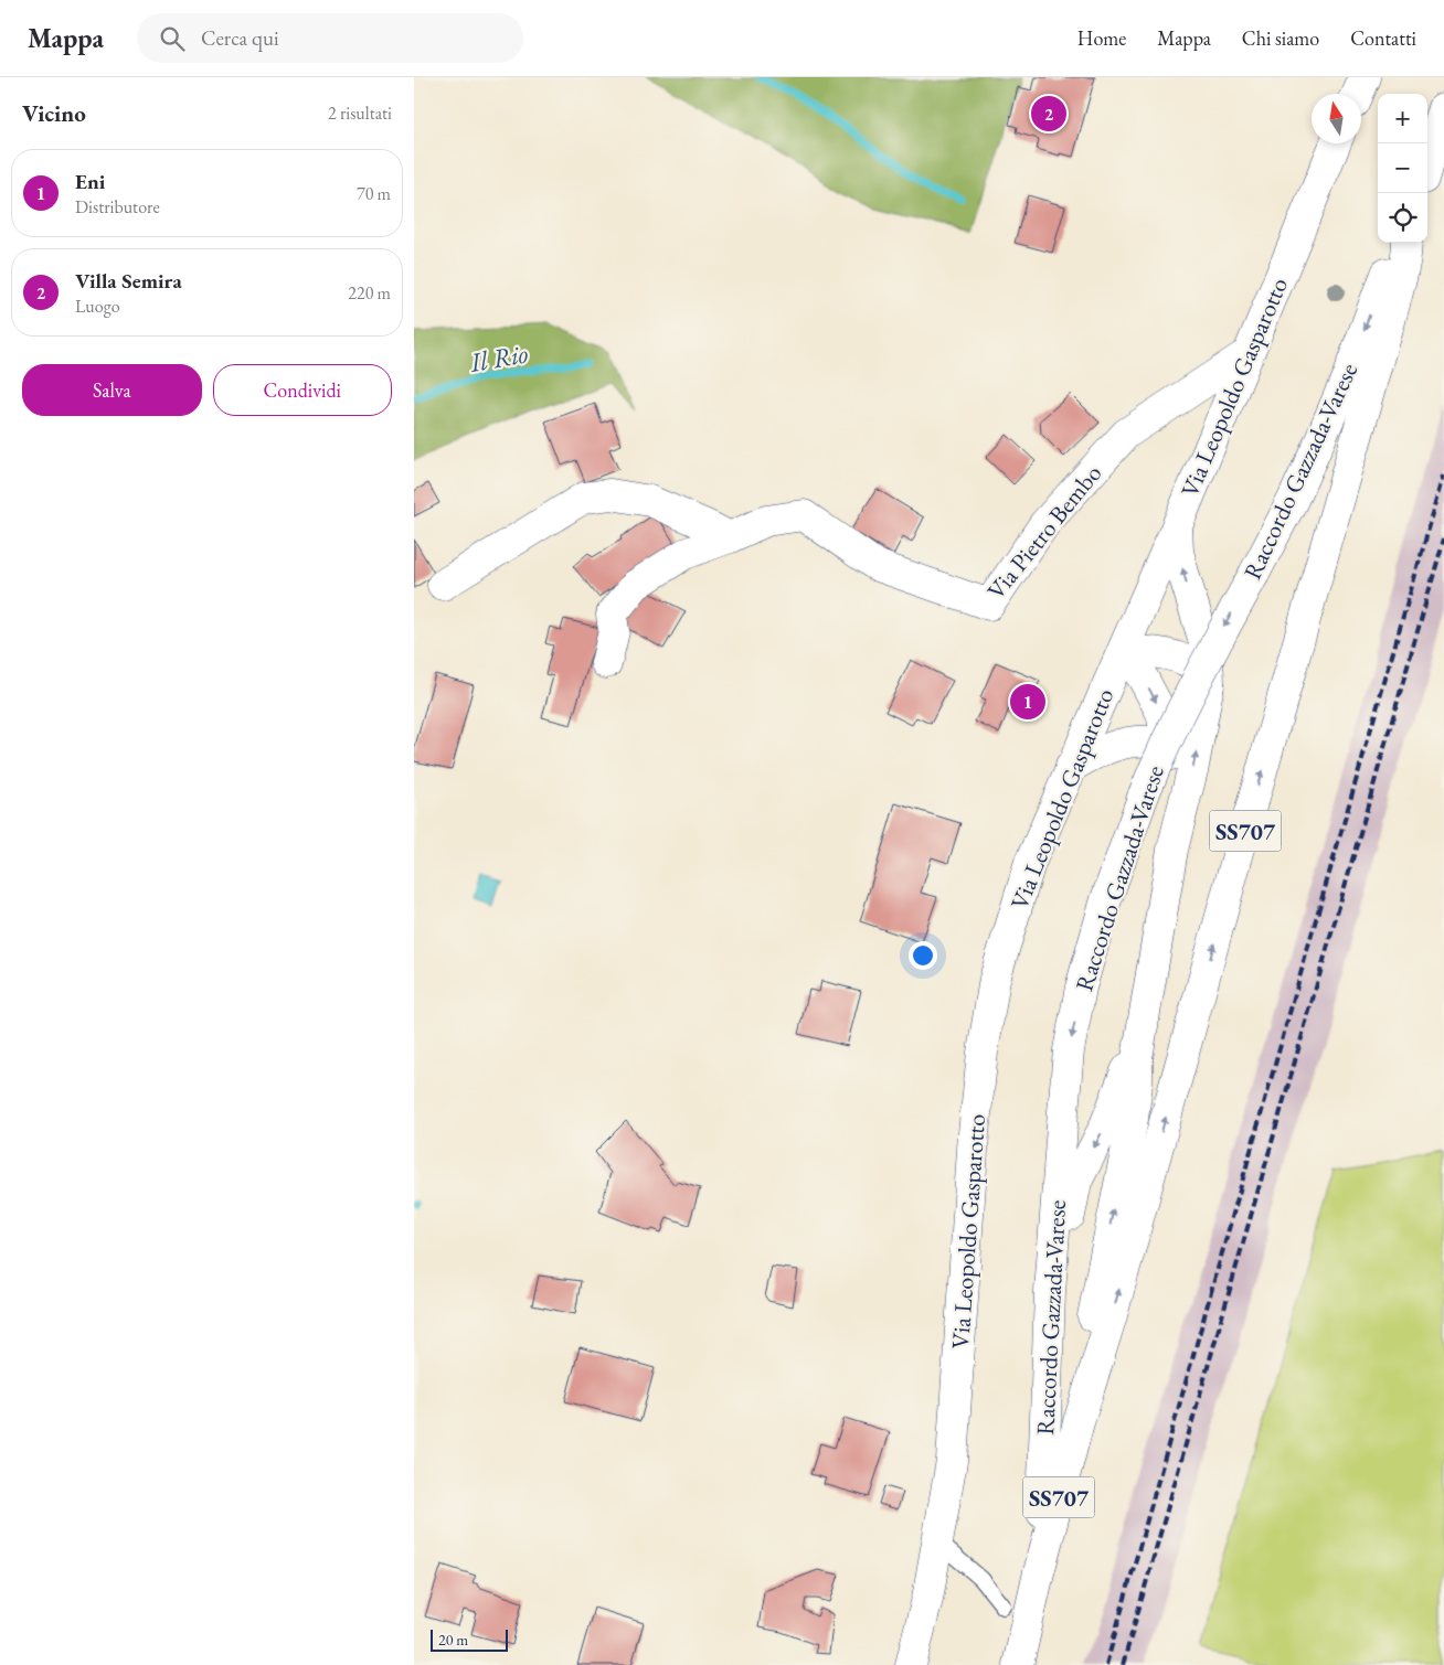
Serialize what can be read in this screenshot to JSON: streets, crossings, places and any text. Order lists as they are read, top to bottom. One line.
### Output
{"streets":{"main road":["Via Leopoldo Gasparotto","Raccordo Gazzada-Varese","Via Pietro Bembo","SS707"]},"crossings":[["Via Leopoldo Gasparotto","Via Pietro Bembo"]],"water":["Il Rio"],"scale_bar":"20 m","north":"top","page":{"header":"Mappa","search":"Cerca qui","nav":["Home","Mappa","Chi siamo","Contatti"],"heading":["Vicino","2 risultati"],"map_buttons":["+","−"],"pins":["2","1"],"list":[{"mark":"1","name":"Eni","note":"Distributore","value":"70 m"},{"mark":"2","name":"Villa Semira","note":"Luogo","value":"220 m"}],"buttons":["Salva","Condividi"],"scale":"20 m"}}
